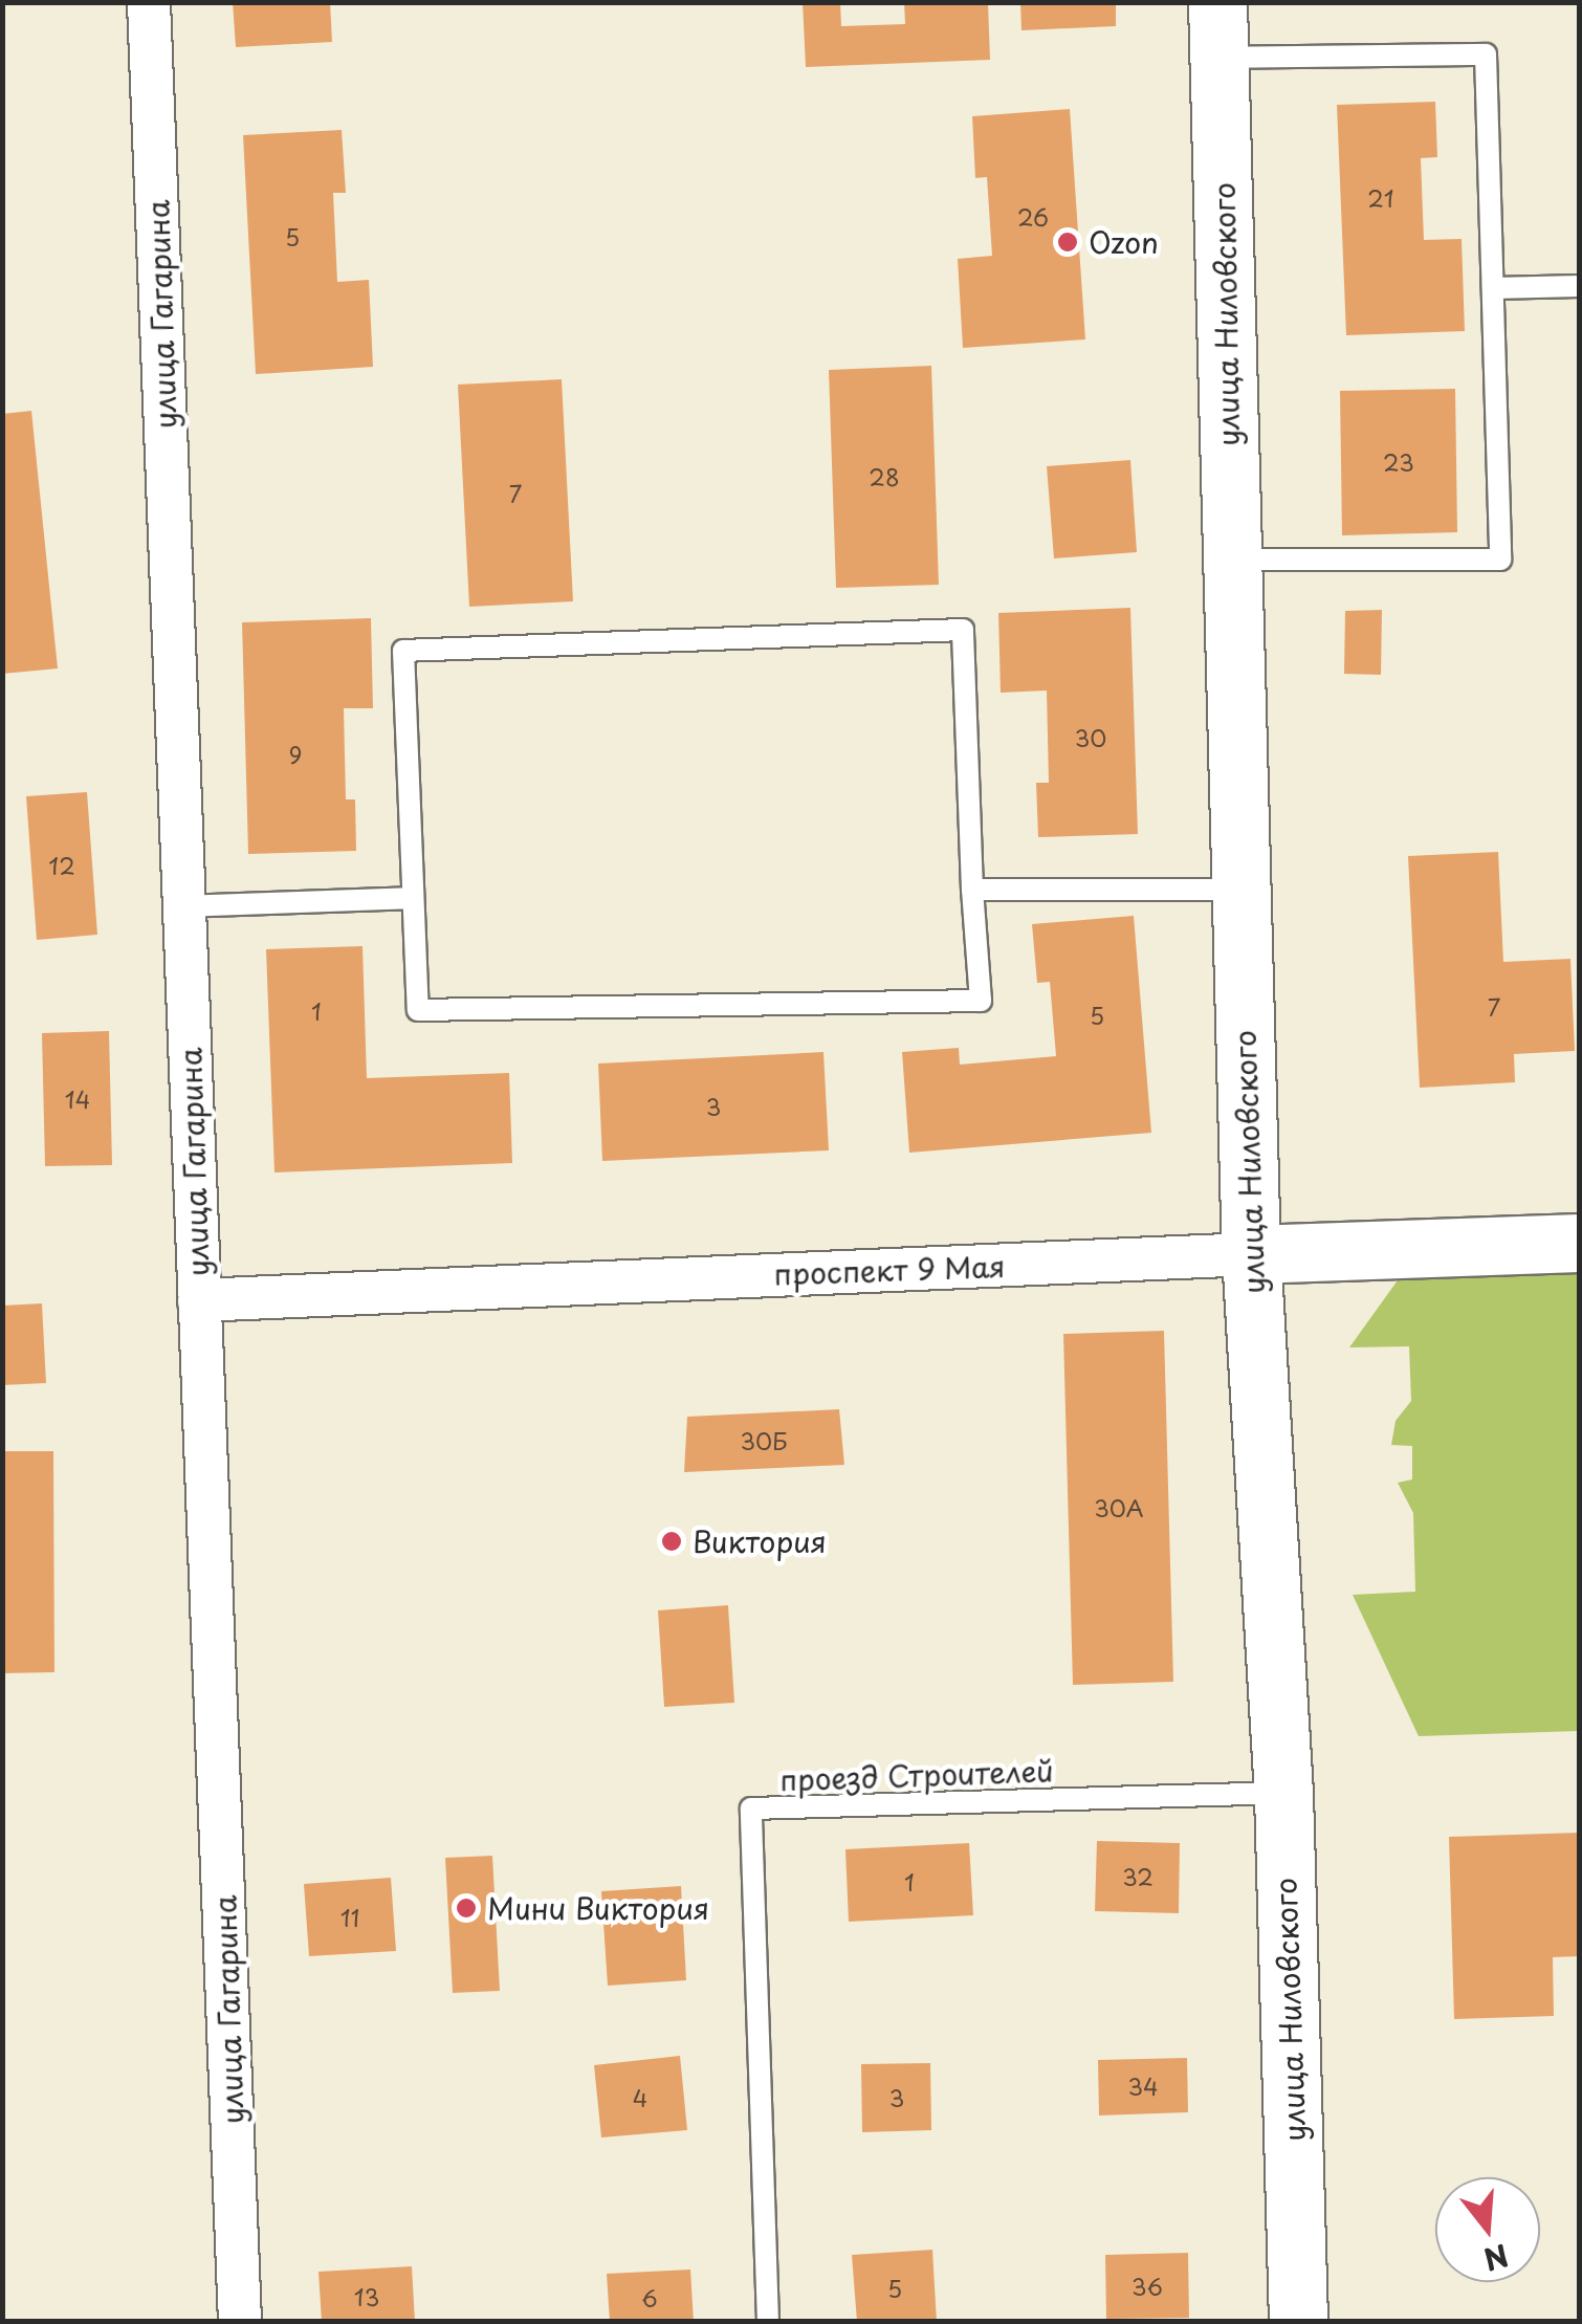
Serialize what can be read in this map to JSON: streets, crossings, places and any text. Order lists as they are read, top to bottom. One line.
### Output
{"streets":{"street":["улица Гагарина","улица Ниловского","проспект 9 Мая"],"lane":["проезд Строителей"]},"crossings":[["улица Гагарина","проспект 9 Мая"],["улица Ниловского","проспект 9 Мая"],["улица Ниловского","проезд Строителей"]],"places":["Ozon","Виктория","Мини Виктория"],"house_numbers":["21","26","5","23","28","7","30","9","12","7","1","5","14","3","30Б","30А","32","1","11","34","4","3","36","5","13","6"],"north":"bottom"}
